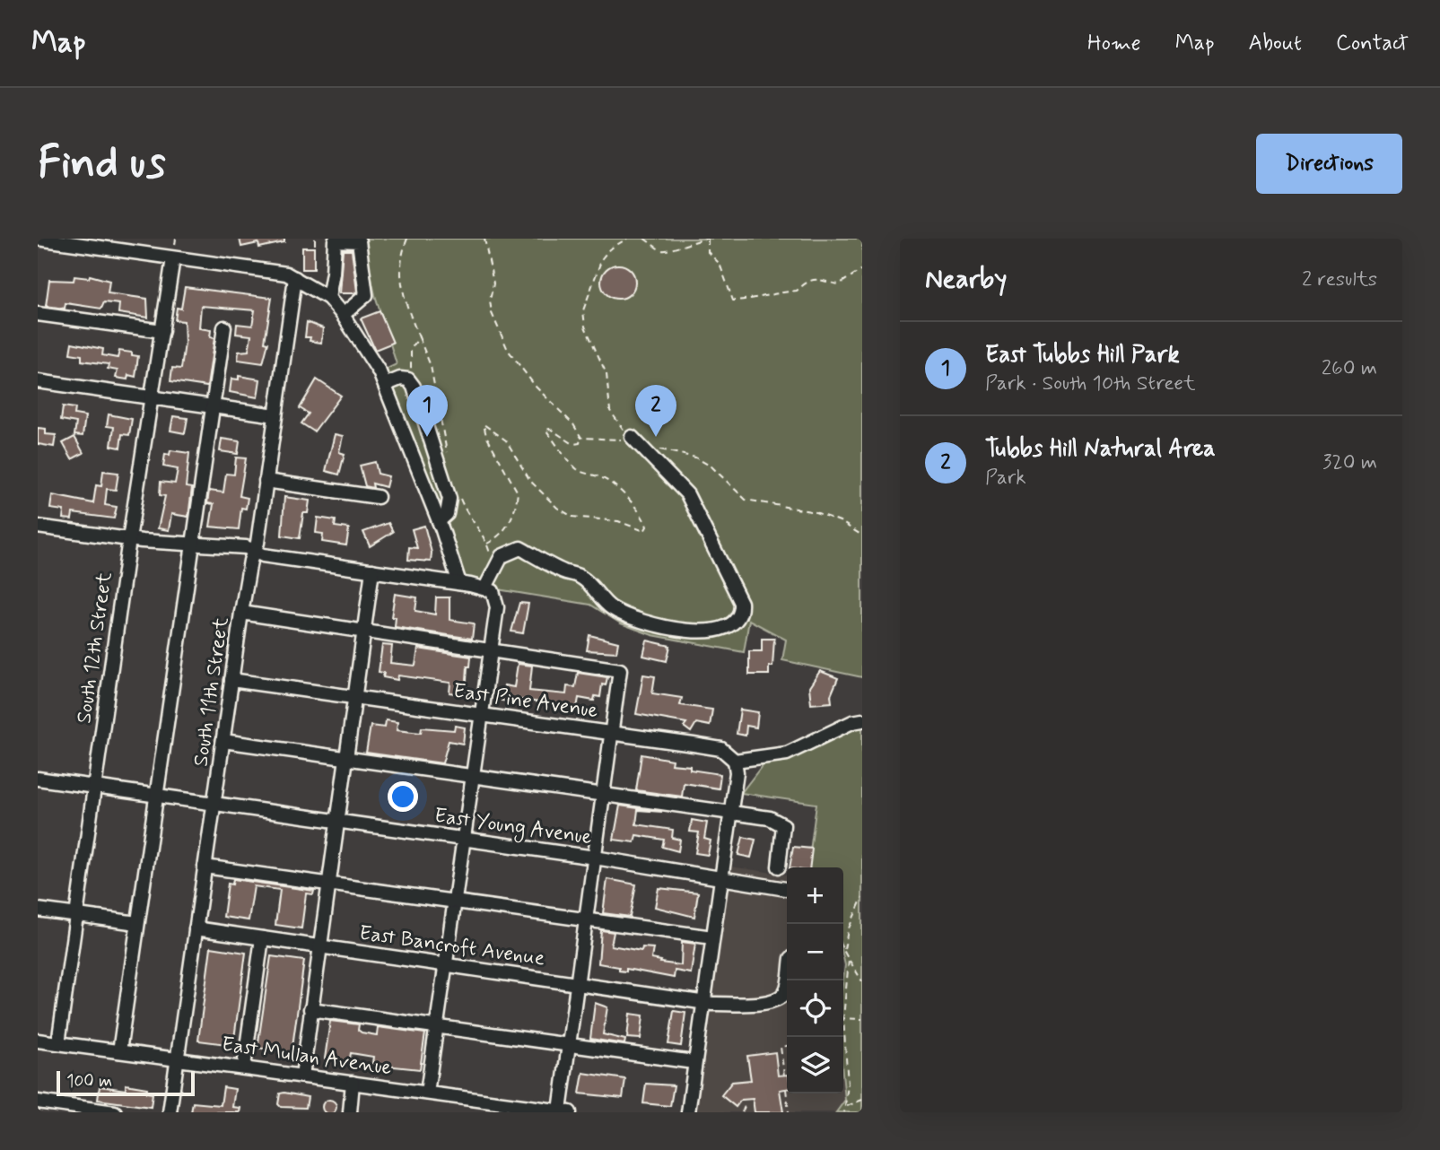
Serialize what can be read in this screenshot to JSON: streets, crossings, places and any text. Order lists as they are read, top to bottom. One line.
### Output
{"streets":{"street":["South 12th Street","South 11th Street","East Pine Avenue","East Young Avenue","East Bancroft Avenue","East Mullan Avenue"]},"crossings":[["South 12th Street","East Young Avenue"],["South 12th Street","East Mullan Avenue"],["South 11th Street","East Pine Avenue"],["South 11th Street","East Young Avenue"],["South 11th Street","East Bancroft Avenue"],["South 11th Street","East Mullan Avenue"]],"scale_bar":"100 m","page":{"header":"Map","nav":["Home","Map","About","Contact"],"buttons":"Directions","title":"Find us","heading":["Nearby","2 results"],"list":[{"mark":"1","name":"East Tubbs Hill Park","note":"Park · South 10th Street","value":"260 m"},{"mark":"2","name":"Tubbs Hill Natural Area","note":"Park","value":"320 m"}],"pins":["1","2"],"map_buttons":["+","−"],"scale":"100 m"}}
